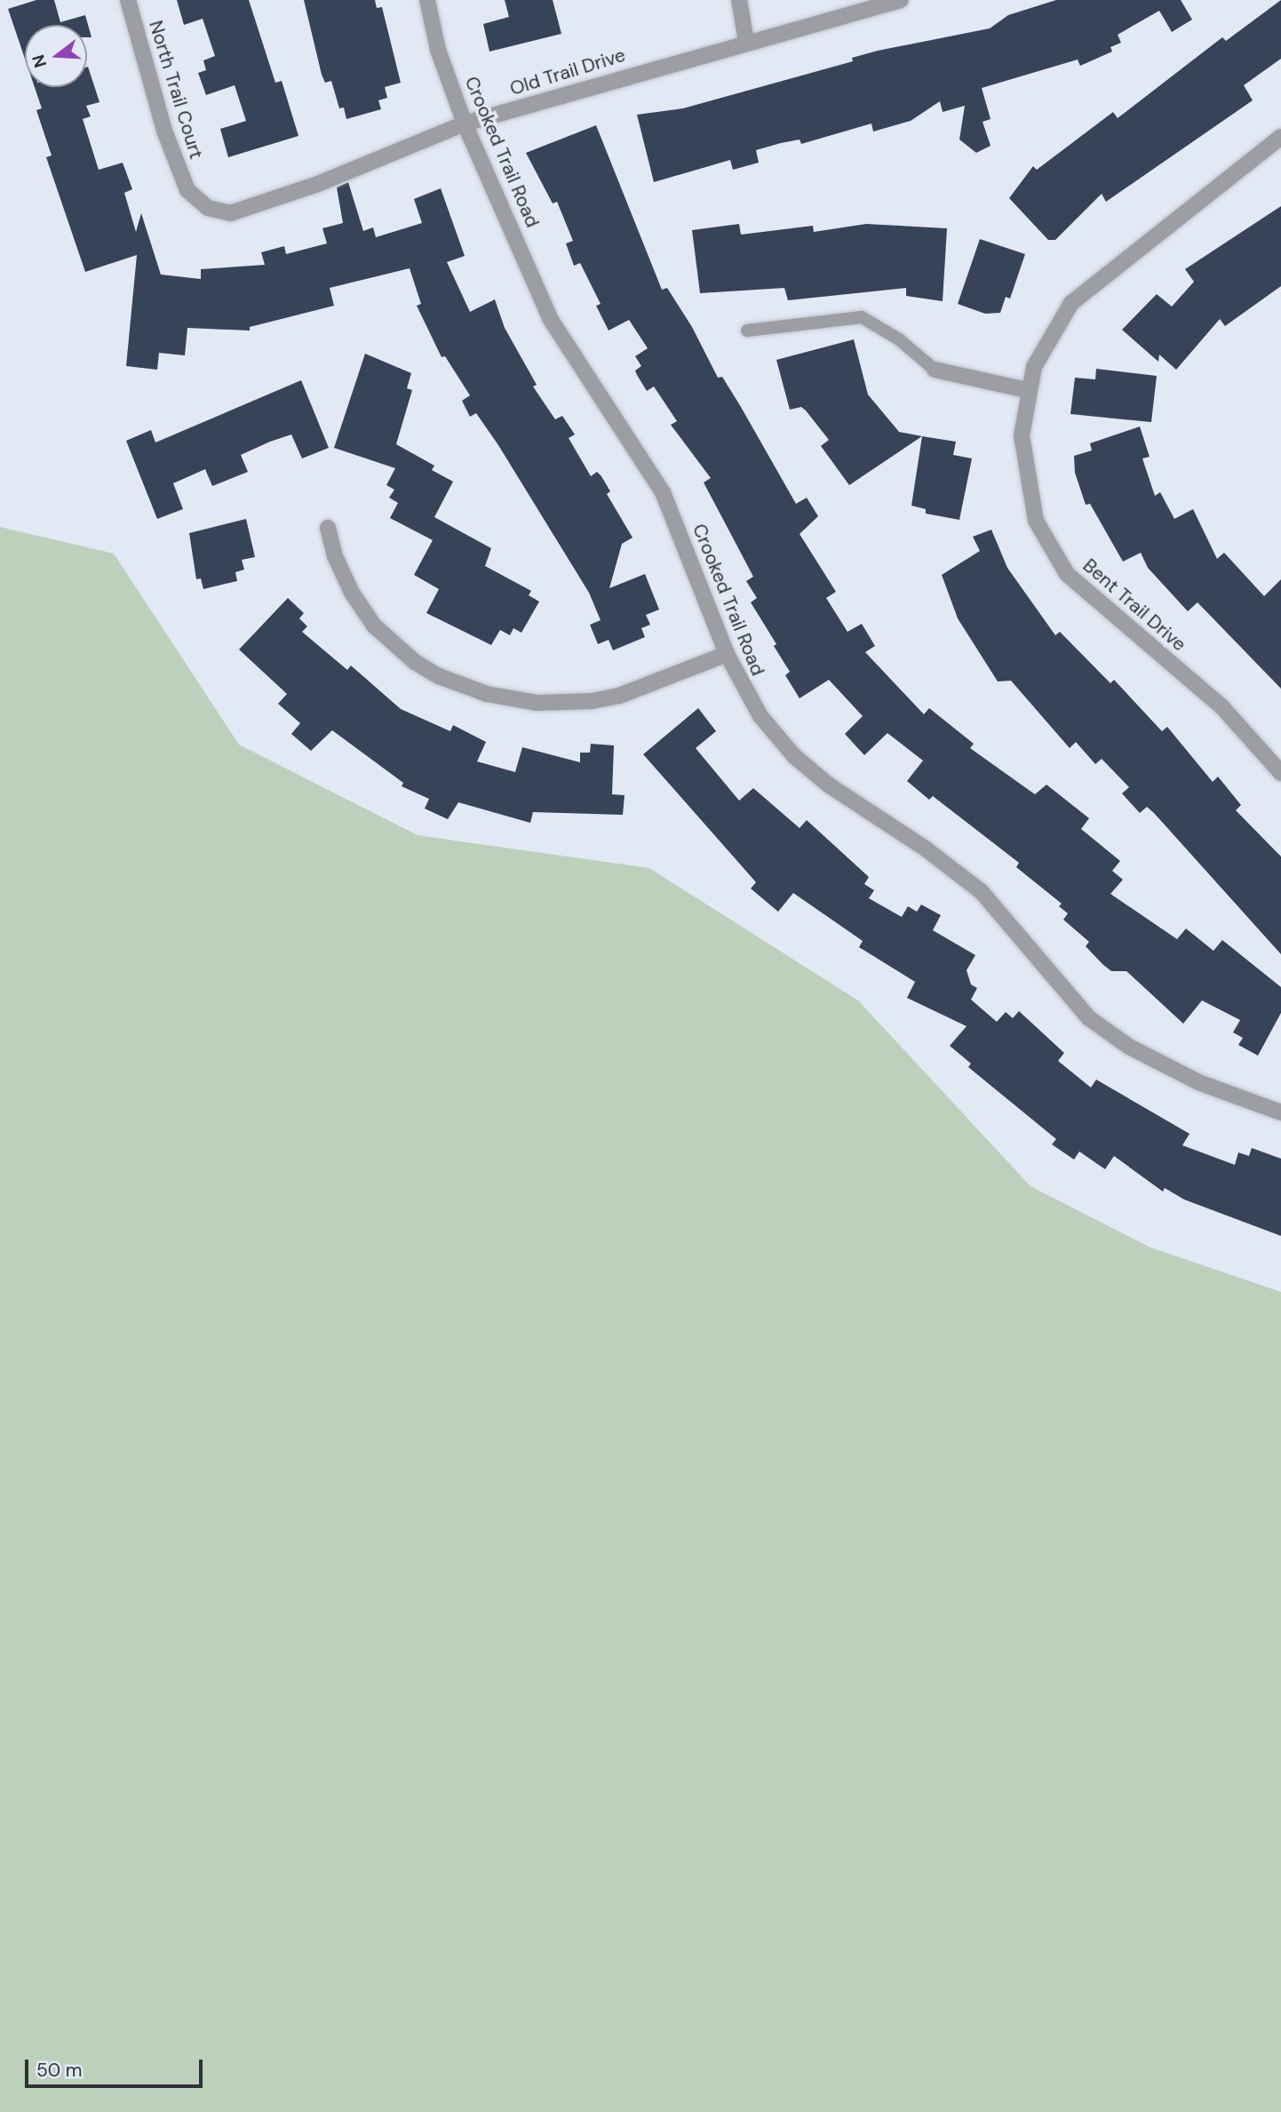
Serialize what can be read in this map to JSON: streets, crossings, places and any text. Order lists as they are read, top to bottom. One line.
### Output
{"streets":{"street":["Old Trail Drive","North Trail Court","Crooked Trail Road","Bent Trail Drive"]},"crossings":[["Old Trail Drive","North Trail Court"],["Old Trail Drive","Crooked Trail Road"]],"scale_bar":"50 m","north":"left"}
